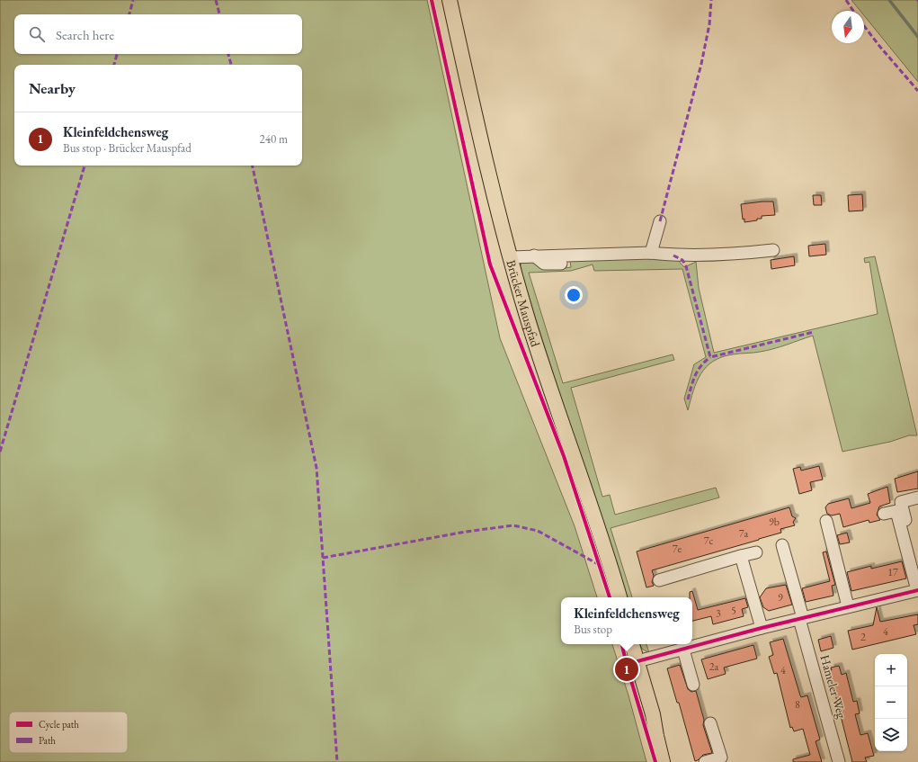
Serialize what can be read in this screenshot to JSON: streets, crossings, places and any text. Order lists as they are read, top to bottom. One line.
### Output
{"streets":{"main road":["Brücker Mauspfad"],"street":["Hameler Weg"]},"house_numbers":["9b","7a","7c","7e","17","9","5","3","4","2","2a","4","8"],"legend":["Cycle path","Path"],"north":"bottom","page":{"search":"Search here","heading":"Nearby","list":[{"mark":"1","name":"Kleinfeldchensweg","note":"Bus stop · Brücker Mauspfad","value":"240 m"}],"popup":["Kleinfeldchensweg","Bus stop"],"map_buttons":["+","−"],"pins":"1"}}
